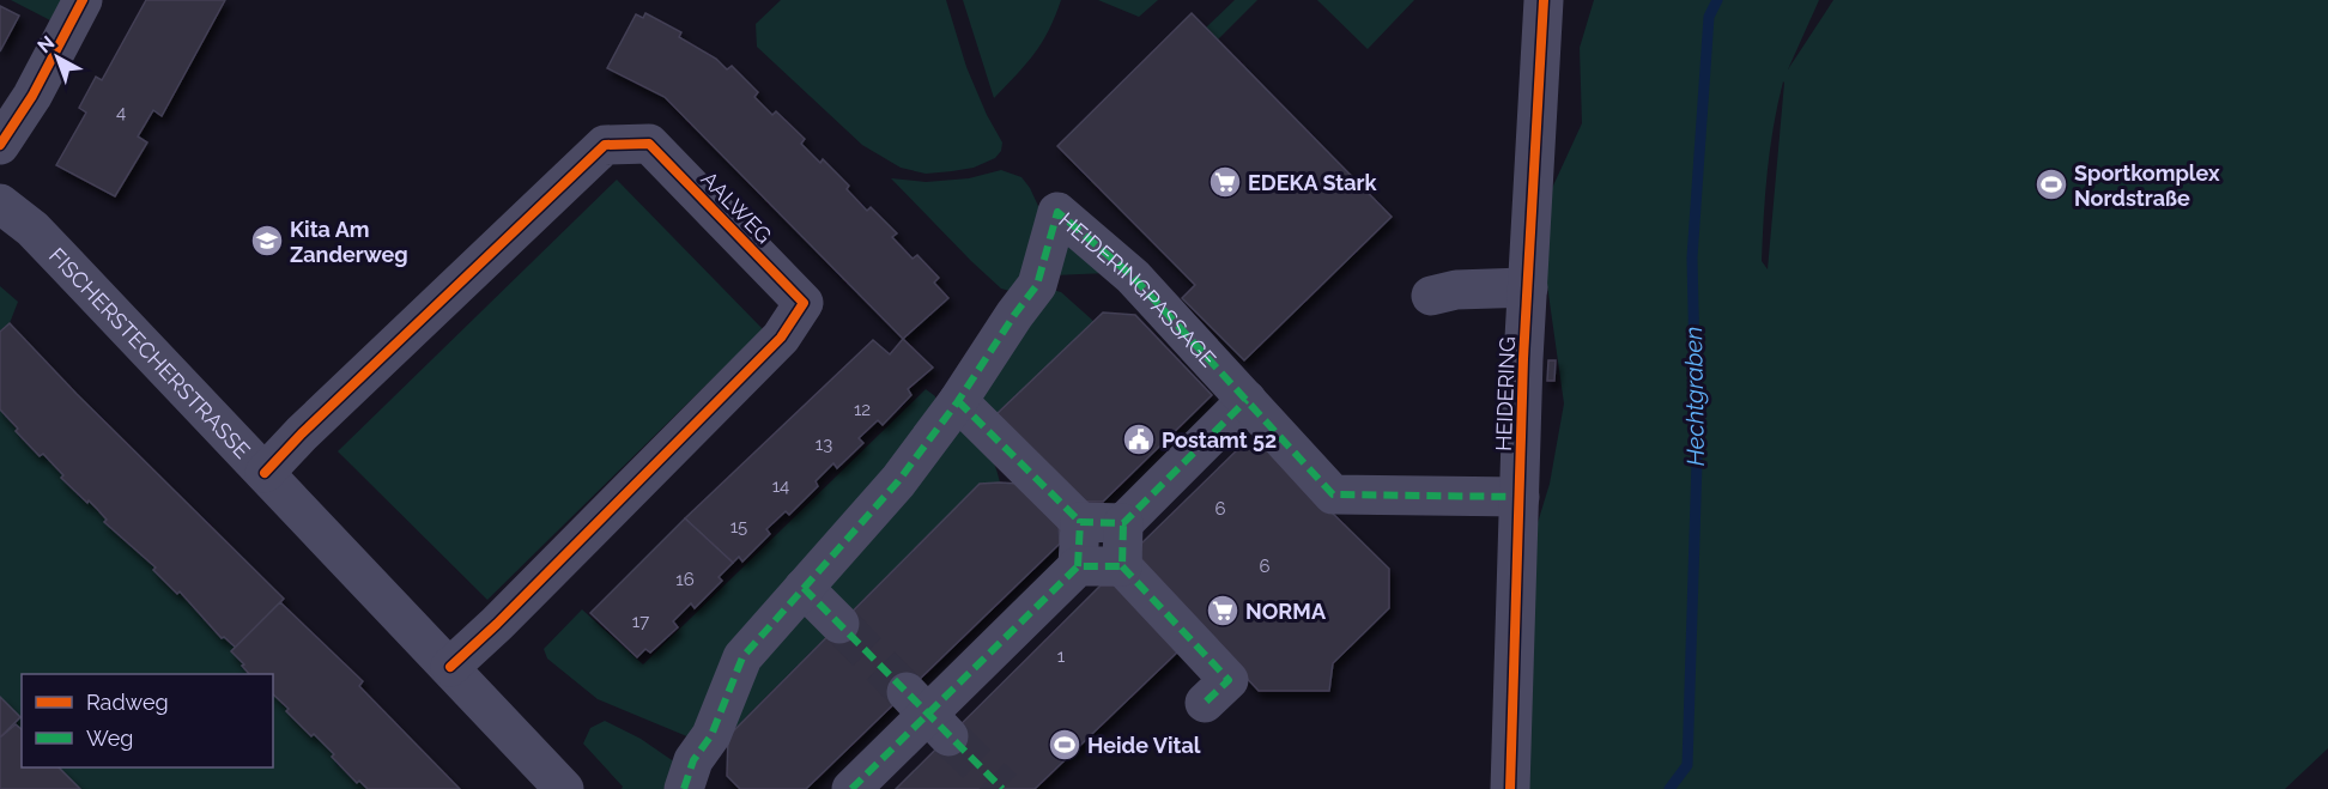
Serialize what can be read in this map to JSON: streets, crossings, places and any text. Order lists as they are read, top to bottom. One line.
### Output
{"streets":{"street":["AALWEG","HEIDERINGPASSAGE","FISCHERSTECHERSTRASSE","HEIDERING"]},"crossings":[["AALWEG","FISCHERSTECHERSTRASSE"],["HEIDERINGPASSAGE","HEIDERING"]],"water":["Hechtgraben"],"places":{"supermarket":["EDEKA Stark","NORMA"],"sports":["Sportkomplex Nordstraße","Heide Vital"],"school or university":["Kita Am Zanderweg"],"public building":["Postamt 52"]},"house_numbers":["4","12","13","14","6","15","6","16","17","1"],"legend":["Radweg","Weg"],"north":"top left"}
